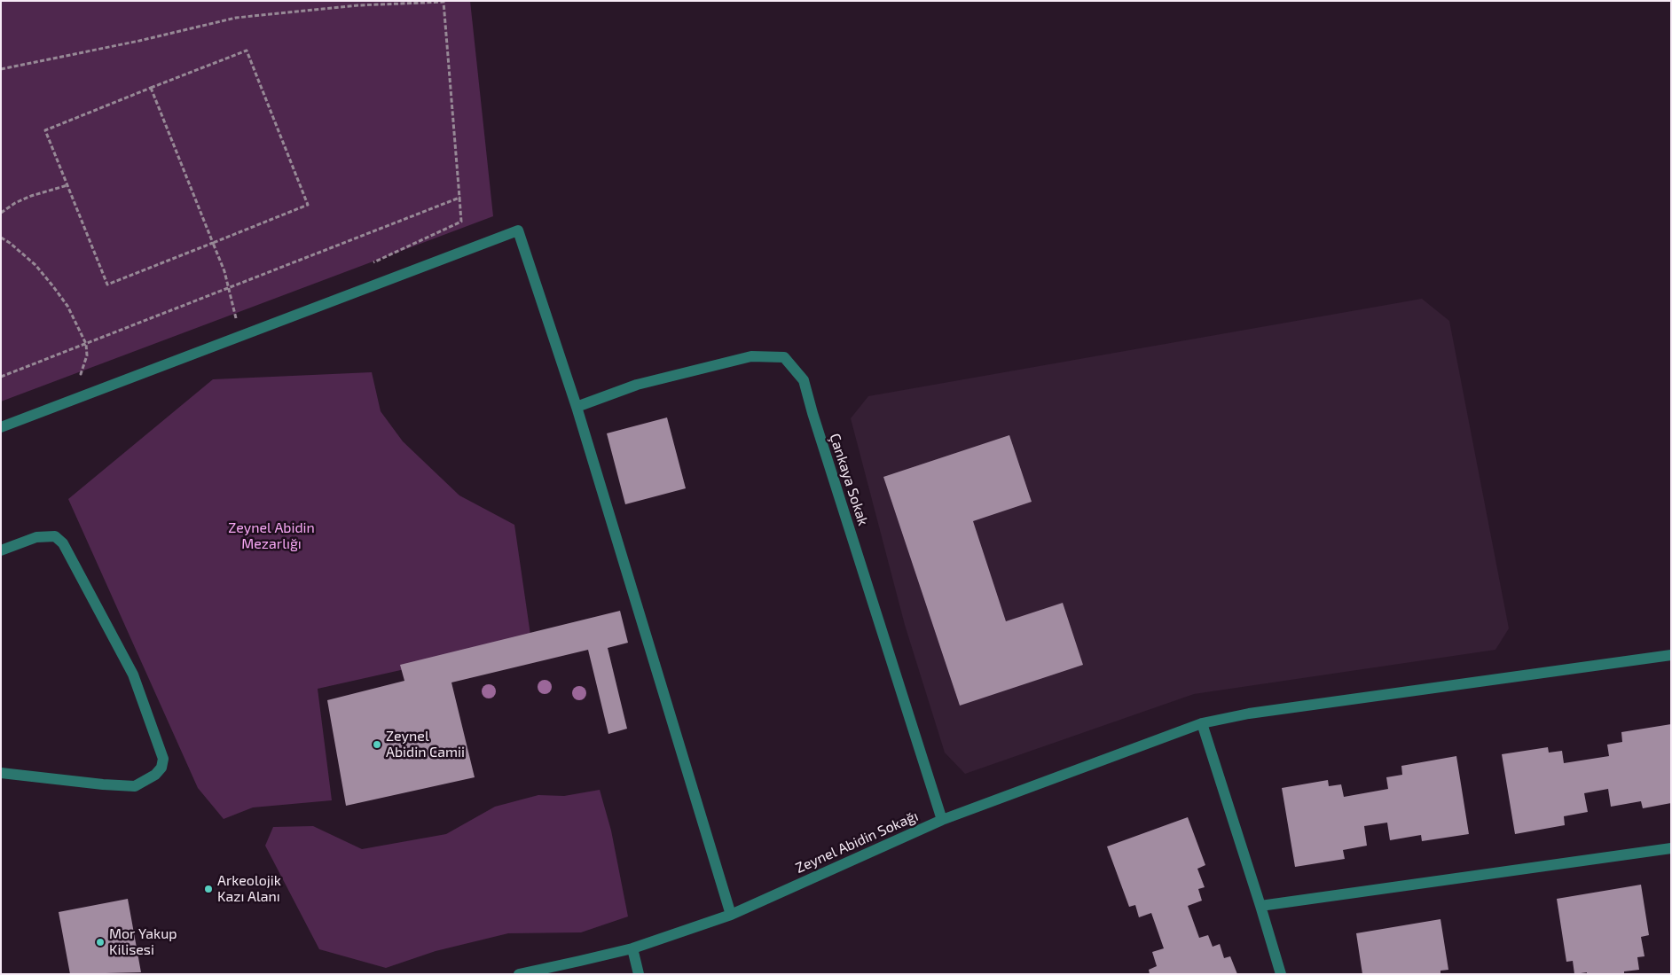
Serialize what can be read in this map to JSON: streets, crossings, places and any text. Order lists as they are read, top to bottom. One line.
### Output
{"streets":{"street":["Çankaya Sokak","Zeynel Abidin Sokağı"]},"crossings":[["Çankaya Sokak","Zeynel Abidin Sokağı"]],"parks":["Zeynel Abidin Mezarlığı"],"places":["Zeynel Abidin Camii","Arkeolojik Kazı Alanı","Mor Yakup Kilisesi"]}
